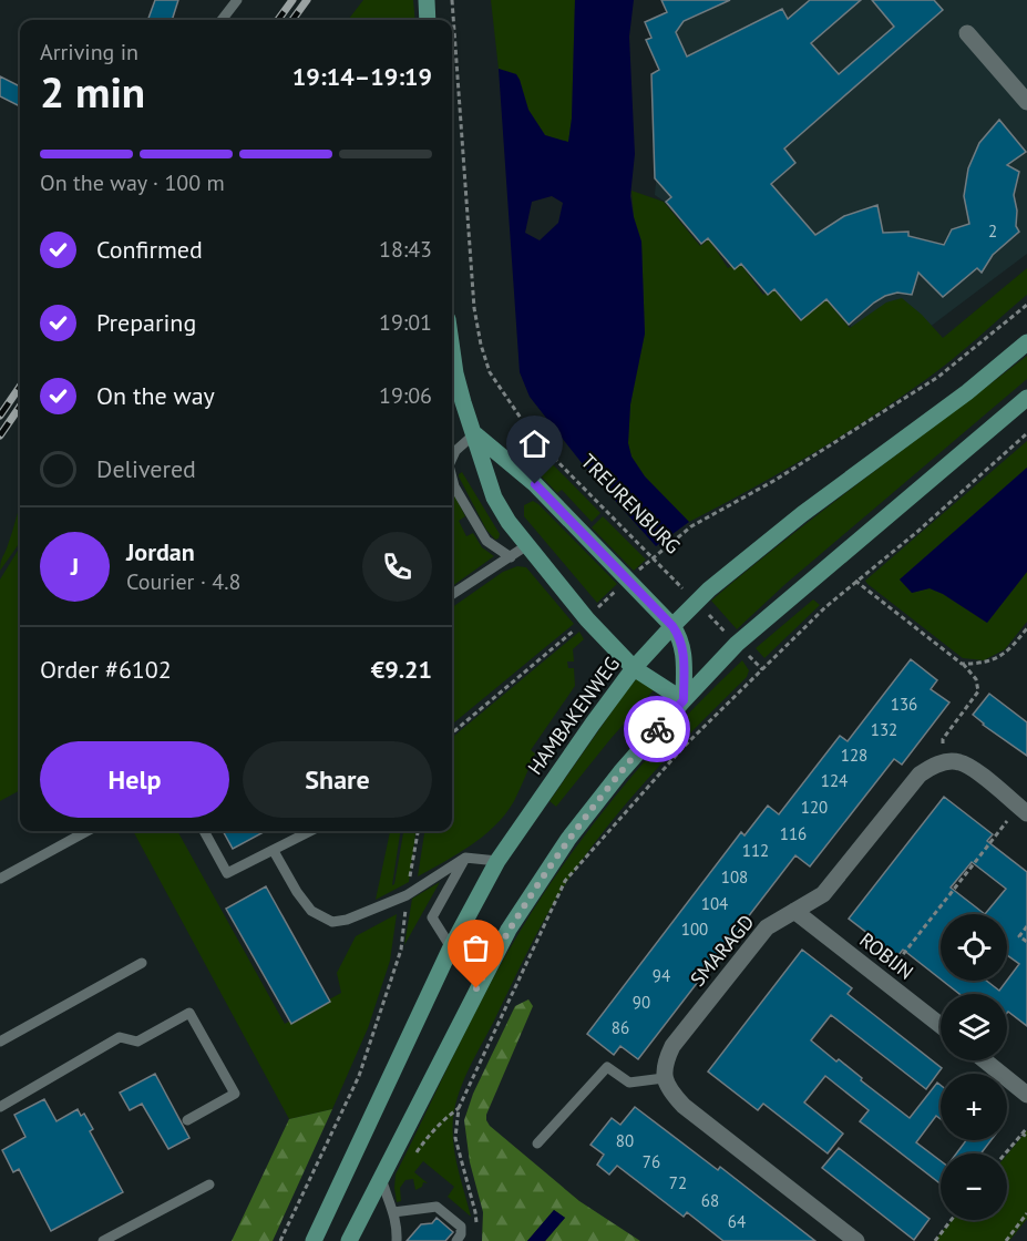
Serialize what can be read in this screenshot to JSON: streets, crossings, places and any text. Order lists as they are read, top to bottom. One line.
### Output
{"streets":{"main road":["HAMBAKENWEG"],"street":["SMARAGD","ROBIJN"],"path":["TREURENBURG"]},"crossings":[["TREURENBURG","HAMBAKENWEG"],["SMARAGD","ROBIJN"]],"house_numbers":["2","136","132","128","124","120","116","112","108","104","100","94","90","86","80","76","72","68","64"],"page":{"heading":["2 min","Arriving in","19:14–19:19"],"panel":["Jordan","Courier · 4.8","Order #6102","€9.21"],"bar":"On the way · 100 m","list":[["Confirmed","18:43"],["Preparing","19:01"],["On the way","19:06"],"Delivered"],"round":"J","buttons":["Help","Share"],"map_buttons":["+","−"]}}
